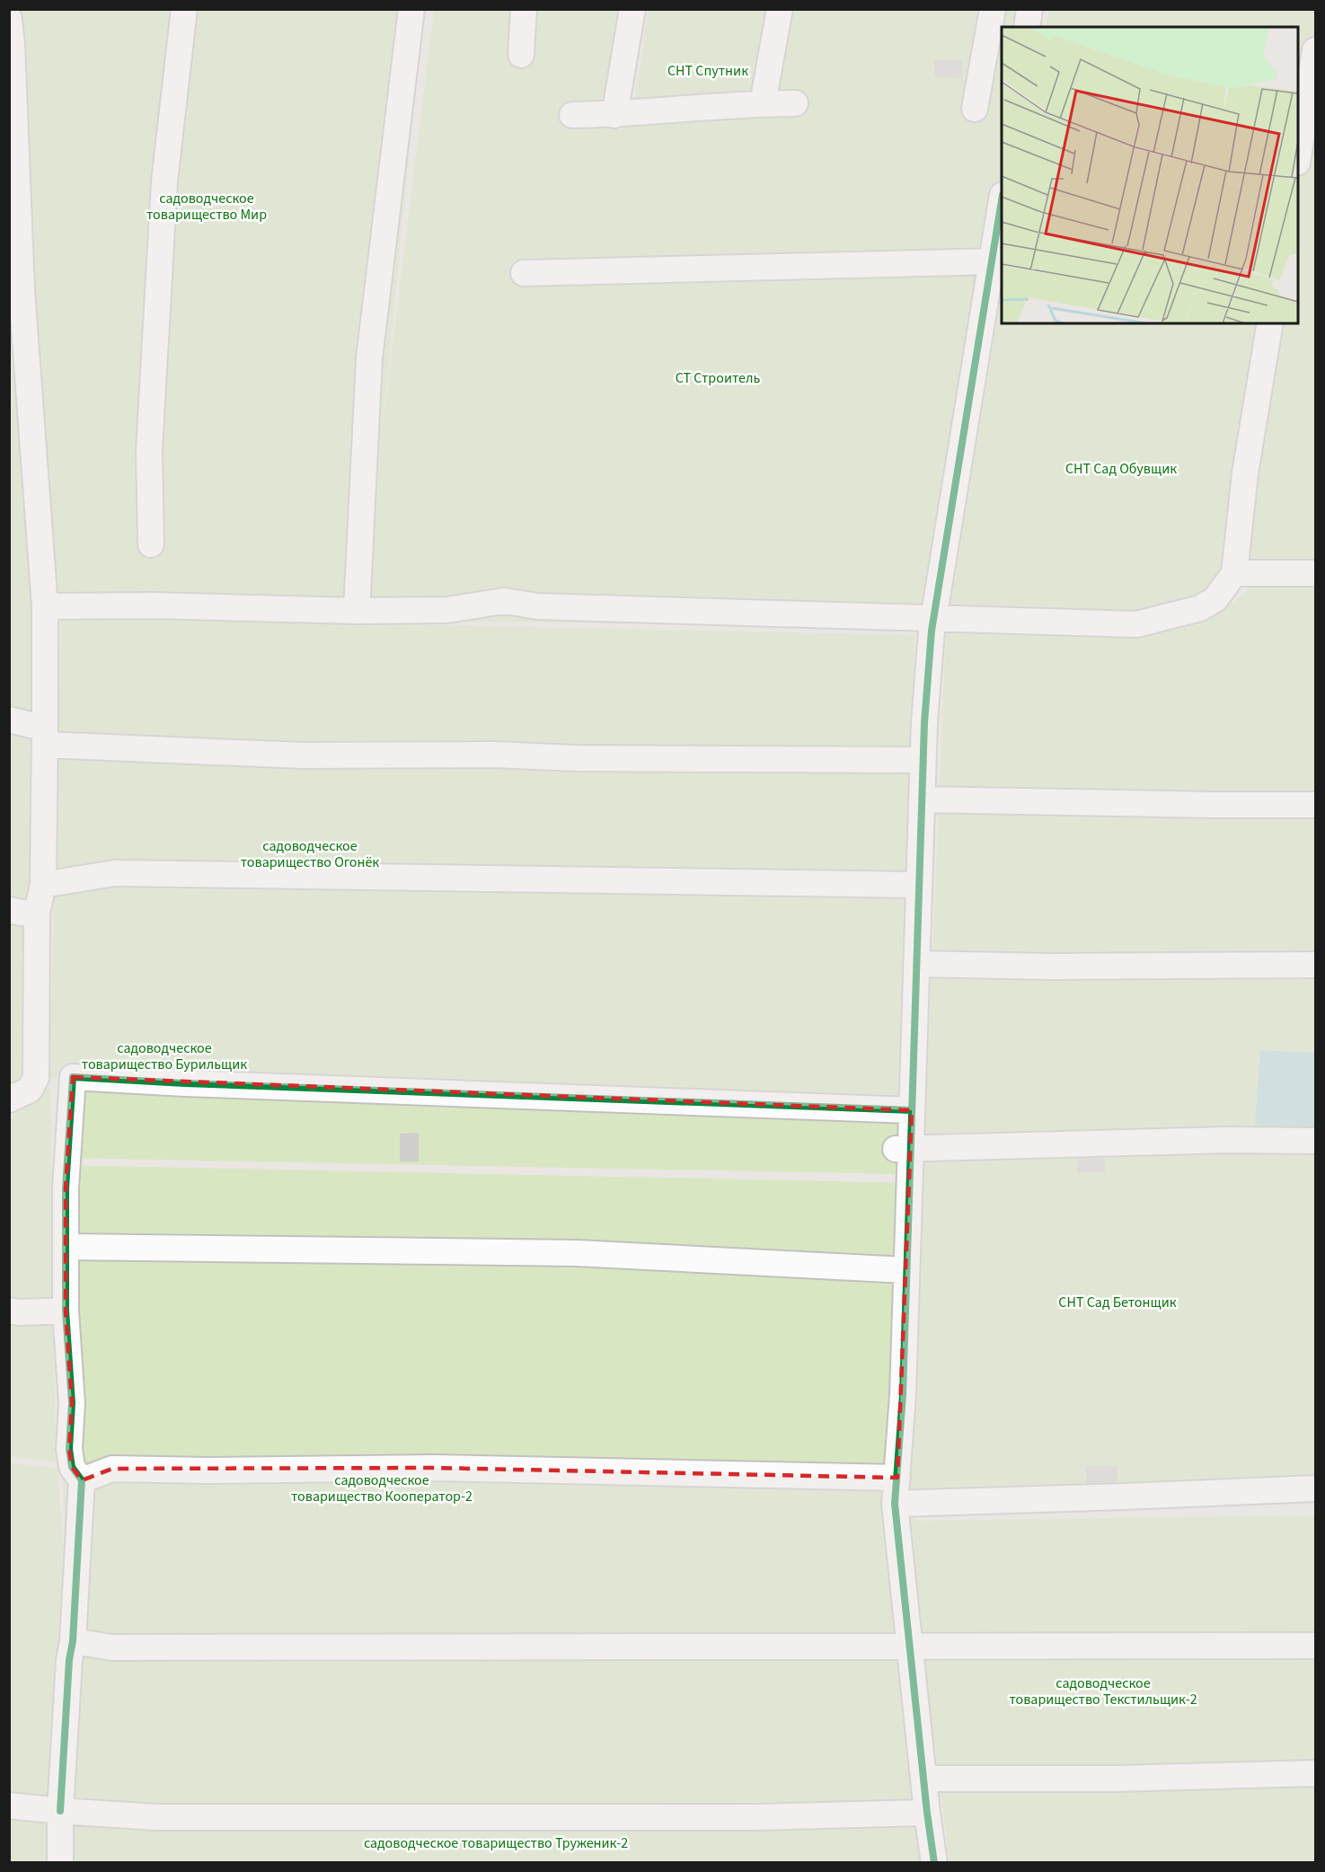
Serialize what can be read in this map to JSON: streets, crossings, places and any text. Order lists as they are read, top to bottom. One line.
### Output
{"parks":["СНТ Спутник","садоводческое товарищество Мир","СТ Строитель","СНТ Сад Обувщик","садоводческое товарищество Огонёк","садоводческое товарищество Бурильщик","СНТ Сад Бетонщик","садоводческое товарищество Кооператор-2","садоводческое товарищество Текстильщик-2","садоводческое товарищество Труженик-2"]}
